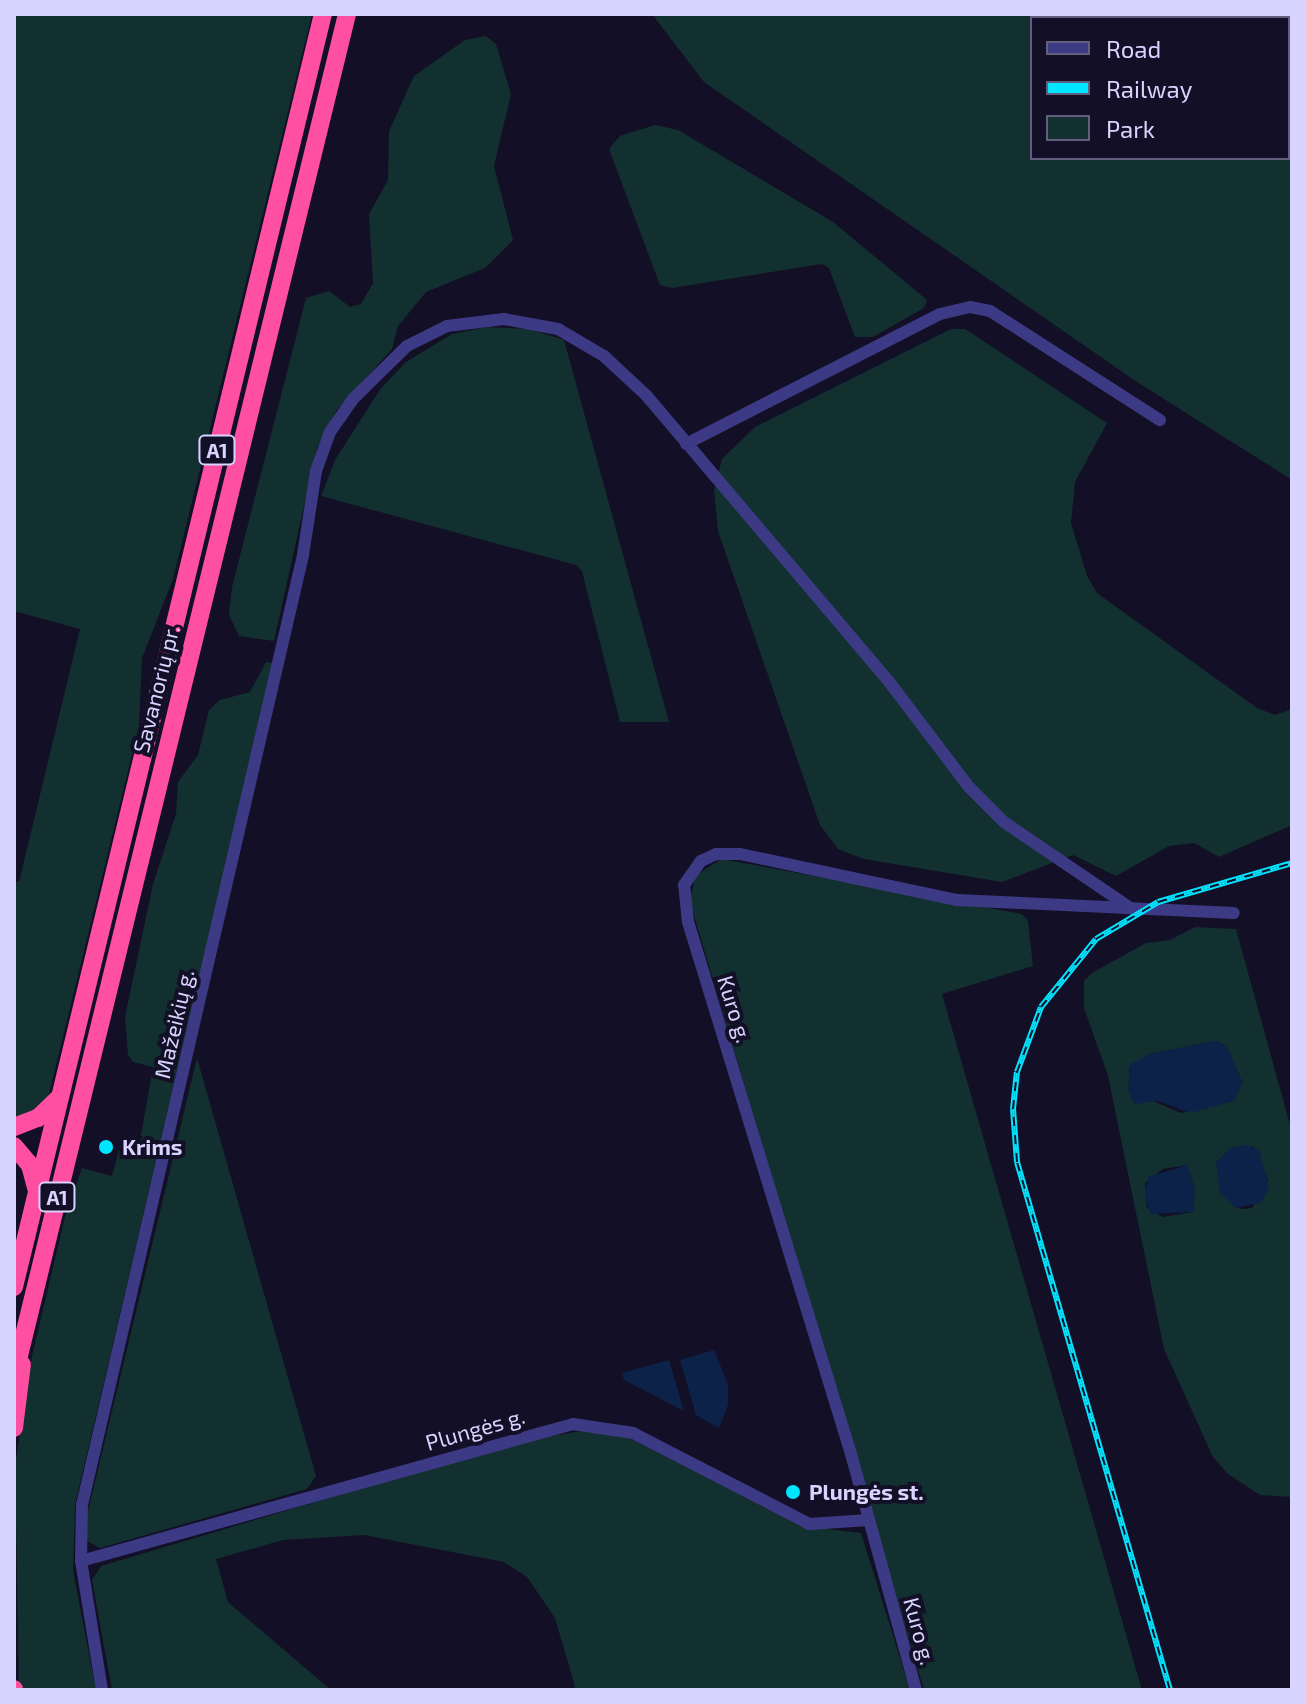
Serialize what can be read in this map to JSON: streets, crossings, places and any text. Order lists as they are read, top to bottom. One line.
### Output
{"streets":{"highway":["A1","Savanorių pr."],"street":["Kuro g.","Mažeikių g.","Plungės g."]},"crossings":[["Kuro g.","Mažeikių g."],["Kuro g.","Plungės g."],["Mažeikių g.","Plungės g."]],"places":["Krims","Plungės st."],"legend":["Road","Railway","Park"]}
